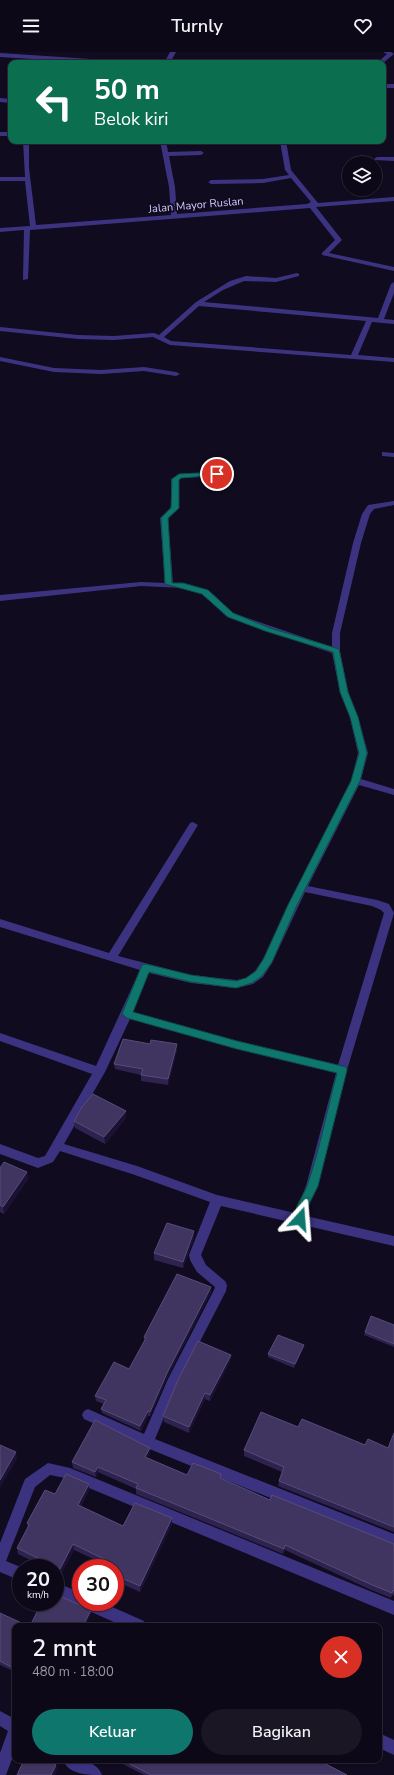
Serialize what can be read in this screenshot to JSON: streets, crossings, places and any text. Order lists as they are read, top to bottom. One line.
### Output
{"streets":{"street":["Jalan Mayor Ruslan"]},"page":{"header":"Turnly","turn":["50 m","Belok kiri"],"speed":"20 km/h","limit":"30","heading":["2 mnt","480 m · 18:00"],"buttons":["Keluar","Bagikan"]}}
